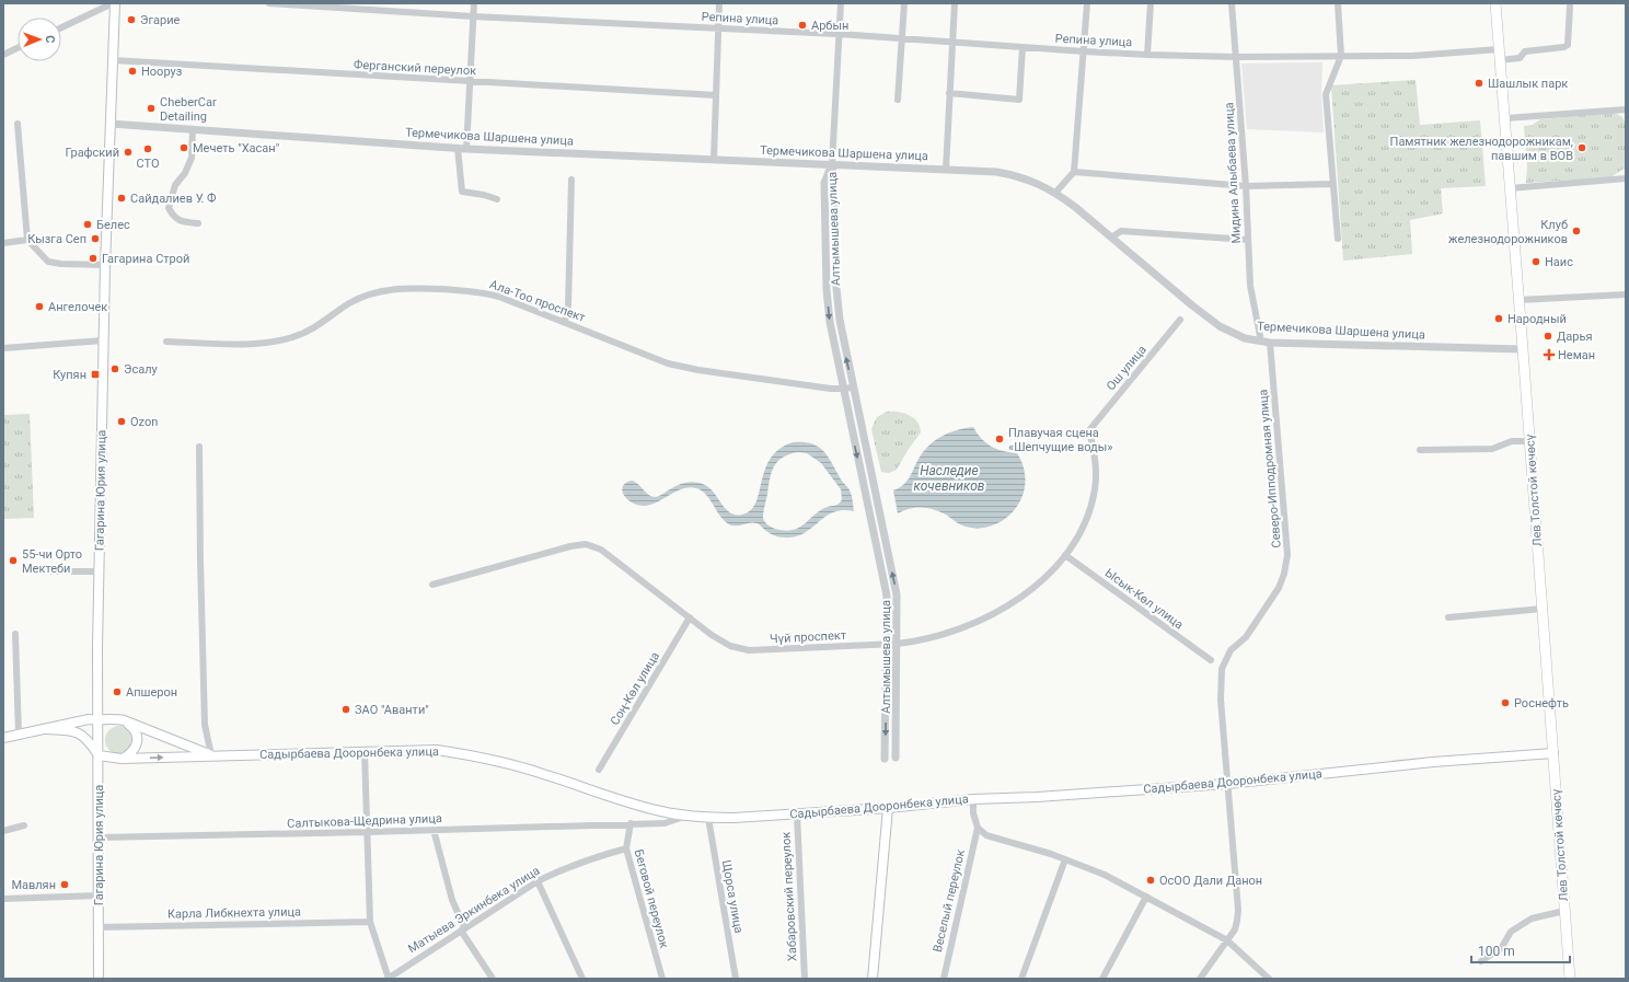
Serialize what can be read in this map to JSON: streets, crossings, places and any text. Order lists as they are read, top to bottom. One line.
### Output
{"streets":{"main road":["Гагарина Юрия улица","Лев Толстой көчөсү","Садырбаева Дооронбека улица"],"street":["Репина улица","Ферганский переулок","Термечикова Шаршена улица","Мидина Алыбаева улица","Алтымышева улица","Ала-Тоо проспект","Ош улица","Северо-Ипподромная улица","Ысык-Көл улица","Чүй проспект","Соң-Көл улица","Салтыкова-Щедрина улица","Щорса улица","Хабаровский переулок","Беговой переулок","Веселый переулок","Матыева Эркинбека улица","Карла Либкнехта улица"]},"crossings":[["Репина улица","Мидина Алыбаева улица"],["Репина улица","Лев Толстой көчөсү"],["Ферганский переулок","Гагарина Юрия улица"],["Термечикова Шаршена улица","Мидина Алыбаева улица"],["Термечикова Шаршена улица","Алтымышева улица"],["Термечикова Шаршена улица","Северо-Ипподромная улица"],["Термечикова Шаршена улица","Гагарина Юрия улица"],["Термечикова Шаршена улица","Лев Толстой көчөсү"],["Алтымышева улица","Ала-Тоо проспект"],["Алтымышева улица","Чүй проспект"],["Ош улица","Чүй проспект"],["Северо-Ипподромная улица","Садырбаева Дооронбека улица"],["Гагарина Юрия улица","Садырбаева Дооронбека улица"],["Гагарина Юрия улица","Салтыкова-Щедрина улица"],["Гагарина Юрия улица","Карла Либкнехта улица"],["Лев Толстой көчөсү","Садырбаева Дооронбека улица"],["Ысык-Көл улица","Чүй проспект"],["Чүй проспект","Соң-Көл улица"],["Садырбаева Дооронбека улица","Салтыкова-Щедрина улица"],["Садырбаева Дооронбека улица","Щорса улица"],["Садырбаева Дооронбека улица","Хабаровский переулок"],["Салтыкова-Щедрина улица","Беговой переулок"],["Беговой переулок","Матыева Эркинбека улица"]],"water":["Наследие кочевников"],"places":{"other":["Эгарие","Арбын","Нооруз","Шашлык парк","CheberCar Detailing","Мечеть \"Хасан\"","Памятник железнодорожникам, павшим в ВОВ","СТО","Графский","Сайдалиев У. Ф","Белес","Клуб железнодорожников","Кызга Сеп","Гагарина Строй","Наис","Ангелочек","Народный","Дарья","Эсалу","Ozon","Плавучая сцена «Шепчущие воды»","55-чи Орто Мектеби","Апшерон","Роснефть","ЗАО \"Аванти\"","ОсОО Дали Данон","Мавлян"],"health":["Неман"],"transit":["Купян"]},"scale_bar":"100 m","north":"right"}
